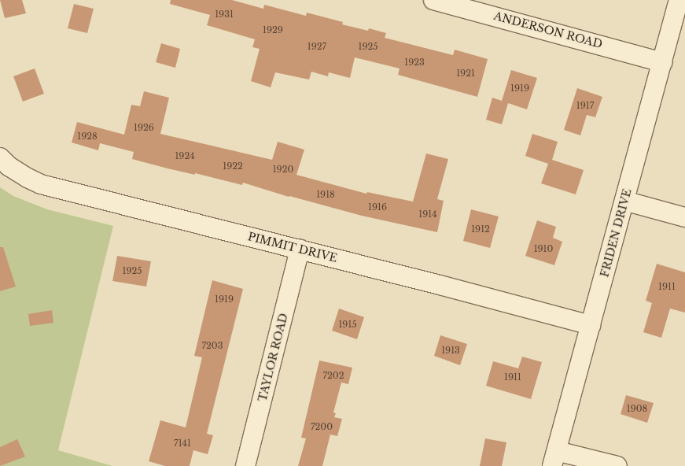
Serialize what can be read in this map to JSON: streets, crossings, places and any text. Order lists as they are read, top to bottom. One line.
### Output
{"streets":{"street":["ANDERSON ROAD","FRIDEN DRIVE","PIMMIT DRIVE","TAYLOR ROAD"]},"crossings":[["ANDERSON ROAD","FRIDEN DRIVE"],["FRIDEN DRIVE","PIMMIT DRIVE"],["PIMMIT DRIVE","TAYLOR ROAD"]],"house_numbers":["1931","1929","1927","1925","1923","1921","1919","1917","1926","1928","1924","1922","1920","1918","1916","1914","1912","1910","1925","1911","1919","1915","7203","1913","7202","1911","1908","7200","7141"]}
